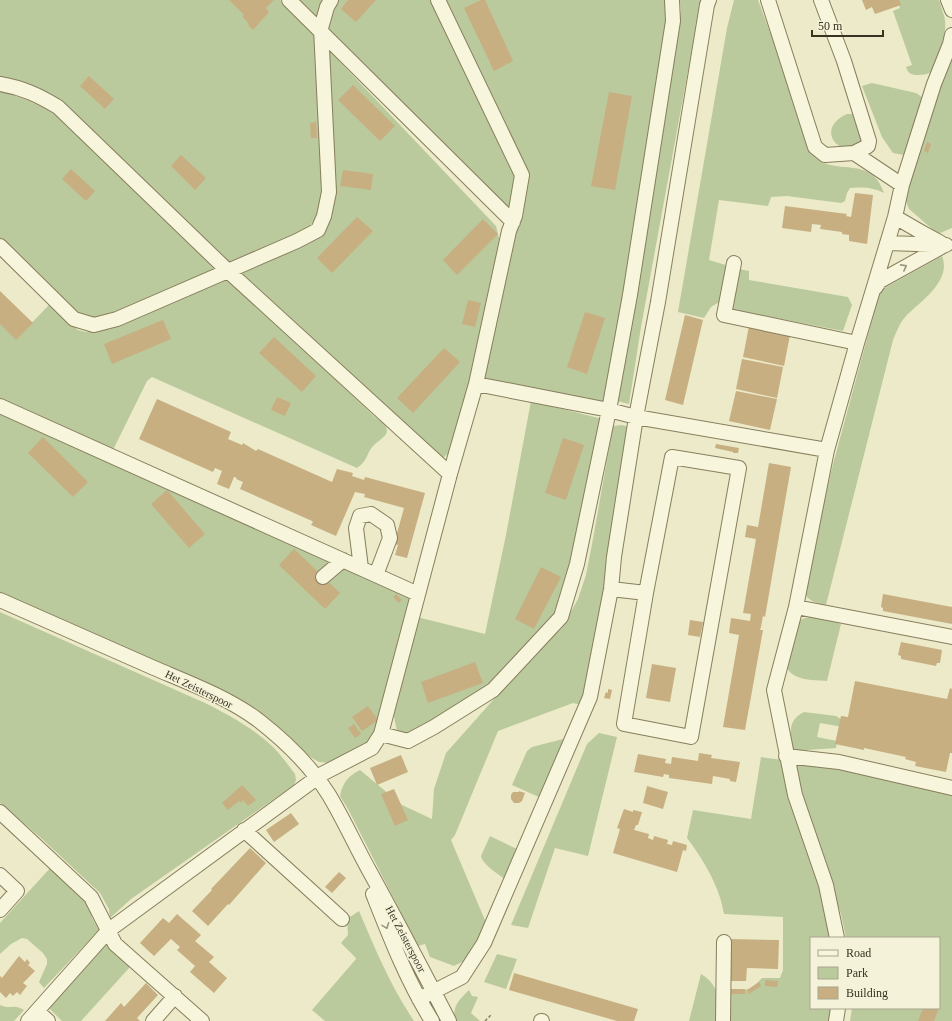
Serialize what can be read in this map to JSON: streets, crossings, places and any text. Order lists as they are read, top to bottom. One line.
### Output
{"streets":{"street":["Het Zeisterspoor"]},"legend":["Road","Park","Building"],"scale_bar":"50 m"}
